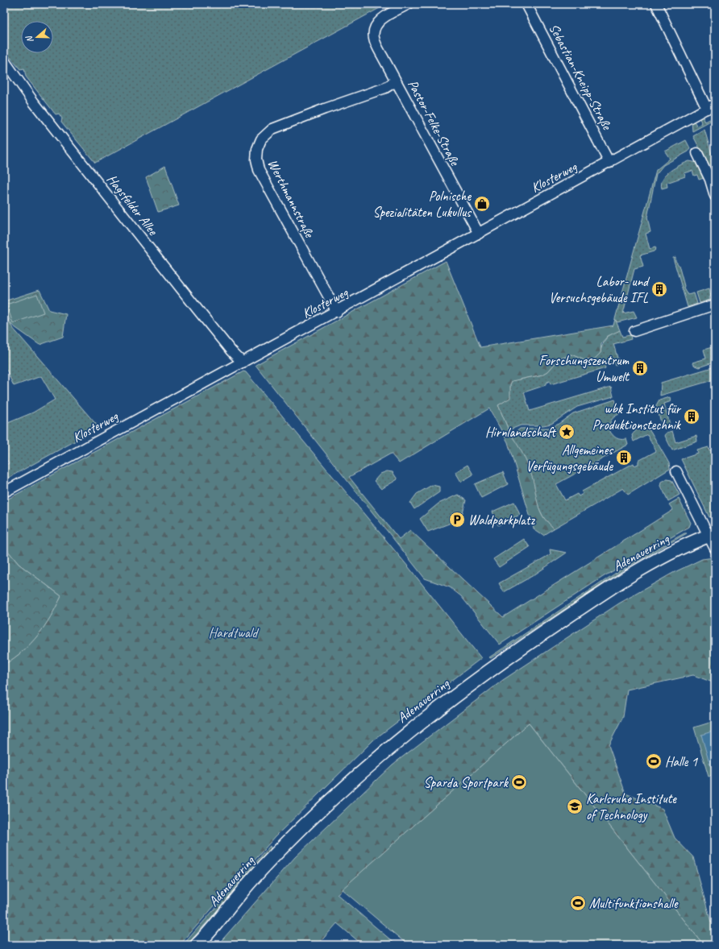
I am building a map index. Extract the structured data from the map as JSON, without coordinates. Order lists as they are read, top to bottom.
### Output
{
  "streets": {
    "main road": ["Adenauerring"],
    "street": [
      "Sebastian-Kneipp-Straße",
      "Pastor-Felke-Straße",
      "Klosterweg",
      "Werthmannstraße",
      "Hagsfelder Allee"
    ]
  },
  "crossings": [
    ["Sebastian-Kneipp-Straße", "Klosterweg"],
    ["Pastor-Felke-Straße", "Klosterweg"],
    ["Pastor-Felke-Straße", "Werthmannstraße"],
    ["Klosterweg", "Werthmannstraße"],
    ["Klosterweg", "Hagsfelder Allee"]
  ],
  "parks": ["Hardtwald"],
  "places": {
    "shop": ["Polnische Spezialitäten Lukullus"],
    "building": [
      "Labor- und Versuchsgebäude IFL",
      "Forschungszentrum Umwelt",
      "wbk Institut für Produktionstechnik",
      "Allgemeines Verfügungsgebäude"
    ],
    "place": ["Hirnlandschaft"],
    "parking": ["Waldparkplatz"],
    "sports": ["Halle 1", "Sparda Sportpark", "Multifunktionshalle"],
    "school or university": ["Karlsruhe Institute of Technology"]
  },
  "north": "left"
}
